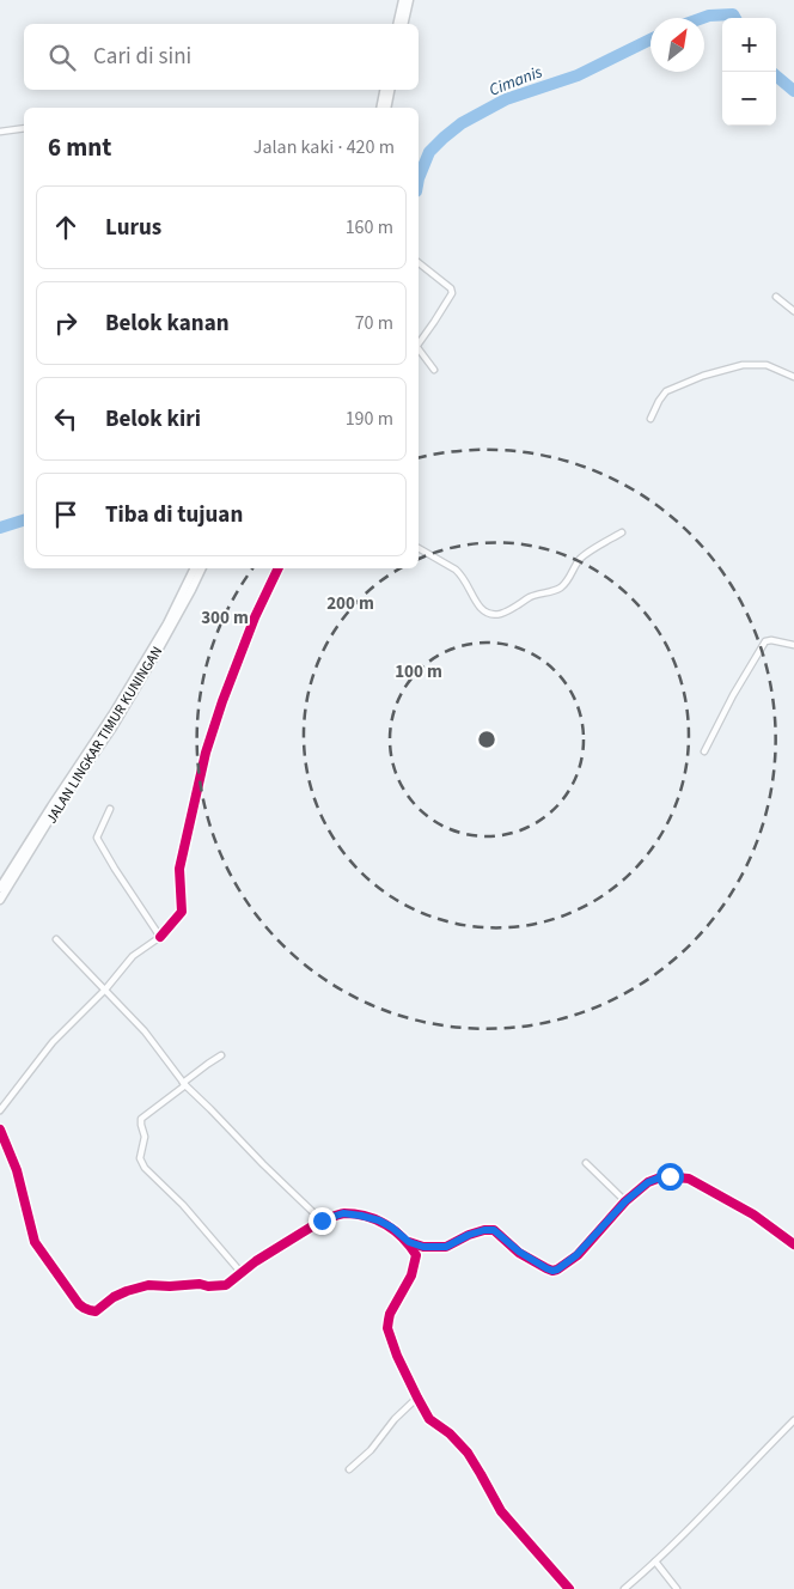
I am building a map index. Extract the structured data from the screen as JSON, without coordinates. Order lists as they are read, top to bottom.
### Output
{
  "streets": {
    "main road": ["JALAN LINGKAR TIMUR KUNINGAN"]
  },
  "water": ["Cimanis"],
  "north": "top right",
  "page": {
    "map_buttons": ["+", "−"],
    "search": "Cari di sini",
    "heading": ["6 mnt", "Jalan kaki · 420 m"],
    "list": [
      ["Lurus", "160 m"],
      ["Belok kanan", "70 m"],
      ["Belok kiri", "190 m"],
      "Tiba di tujuan"
    ]
  },
  "rings": ["200 m", "300 m", "100 m"]
}
